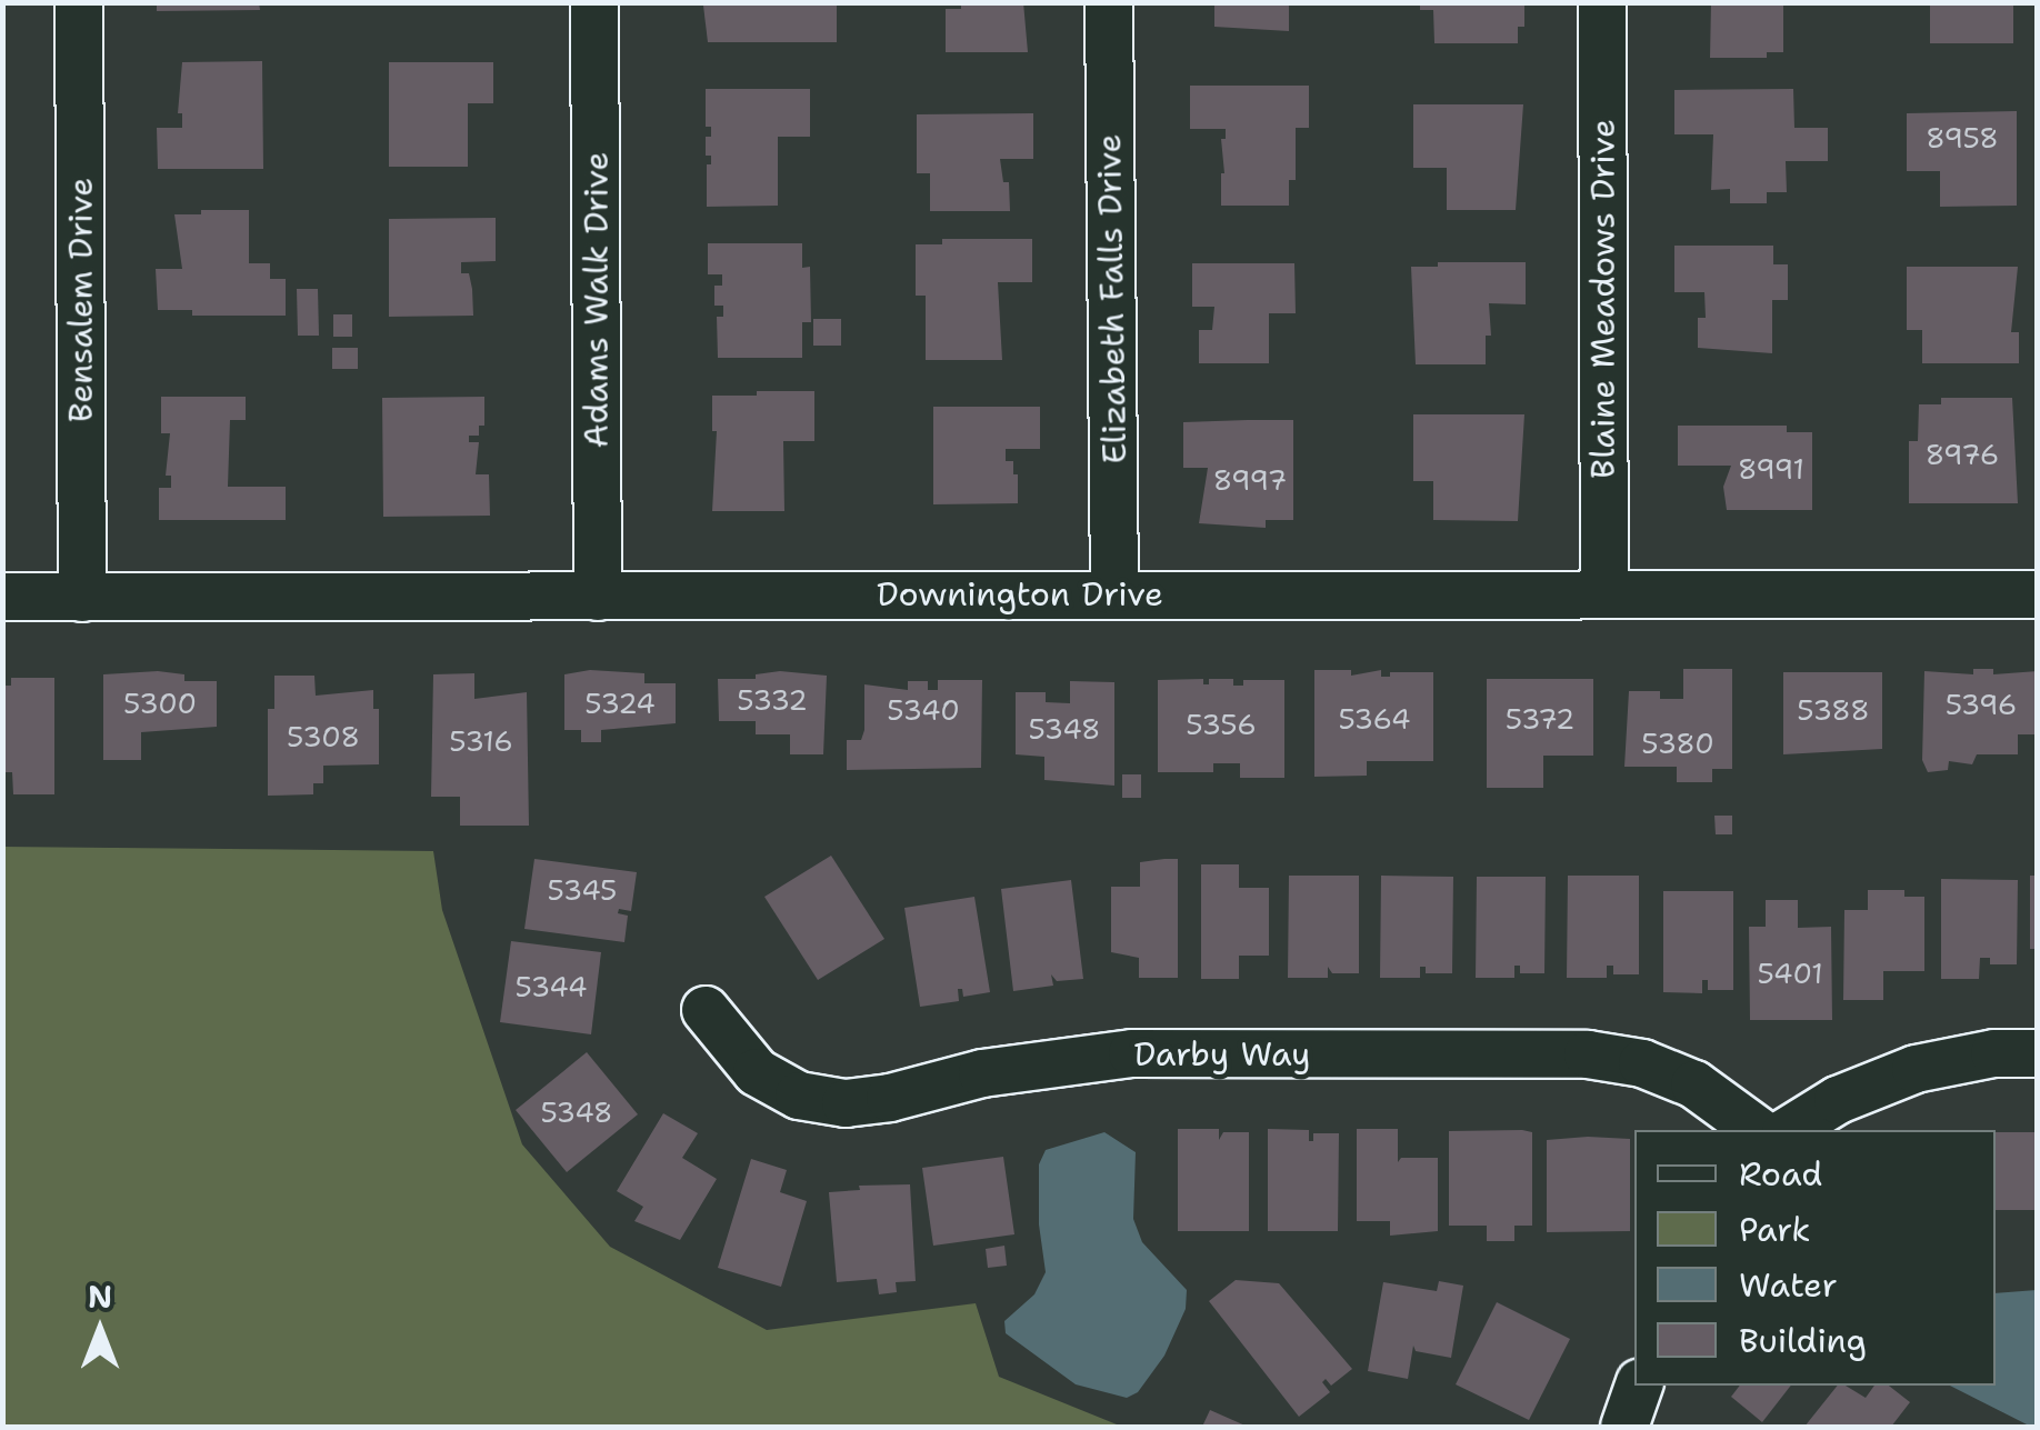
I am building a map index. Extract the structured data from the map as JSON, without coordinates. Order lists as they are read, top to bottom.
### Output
{
  "streets": {
    "street": [
      "Elizabeth Falls Drive",
      "Blaine Meadows Drive",
      "Bensalem Drive",
      "Adams Walk Drive",
      "Downington Drive",
      "Darby Way"
    ]
  },
  "crossings": [
    ["Elizabeth Falls Drive", "Downington Drive"],
    ["Blaine Meadows Drive", "Downington Drive"],
    ["Bensalem Drive", "Downington Drive"],
    ["Adams Walk Drive", "Downington Drive"]
  ],
  "house_numbers": [
    "8958",
    "8976",
    "8991",
    "8997",
    "5332",
    "5300",
    "5324",
    "5396",
    "5340",
    "5388",
    "5364",
    "5372",
    "5356",
    "5348",
    "5308",
    "5316",
    "5380",
    "5345",
    "5401",
    "5344",
    "5348"
  ],
  "legend": [
    "Road",
    "Park",
    "Water",
    "Building"
  ],
  "north": "top"
}
